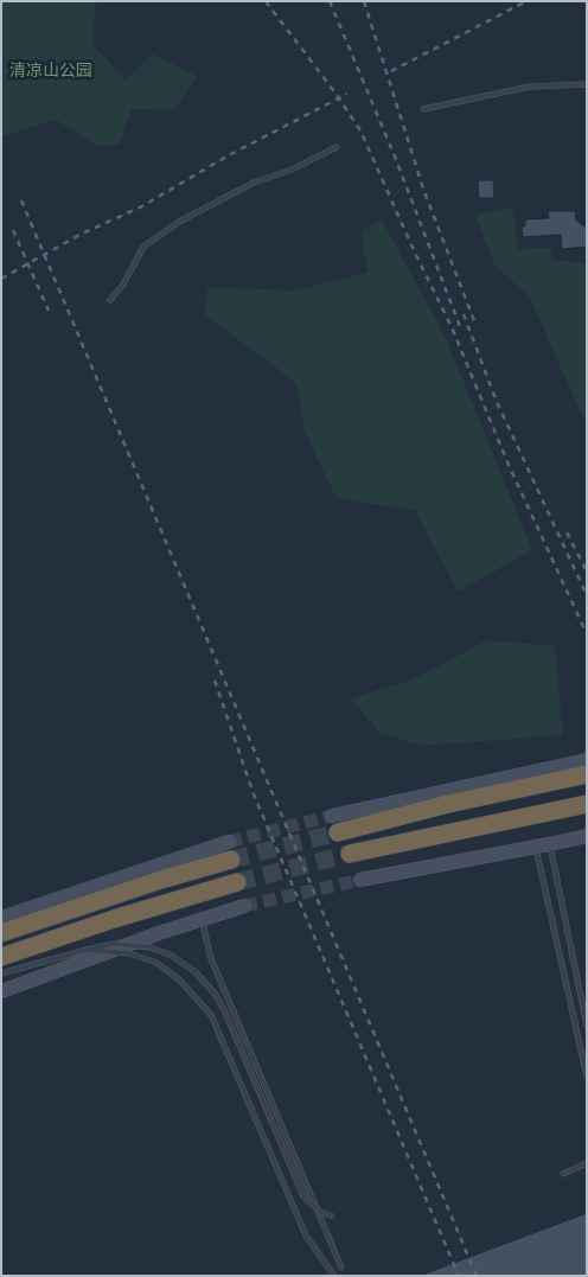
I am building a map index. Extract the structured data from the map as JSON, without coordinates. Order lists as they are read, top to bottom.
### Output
{
  "parks": ["清凉山公园"]
}
